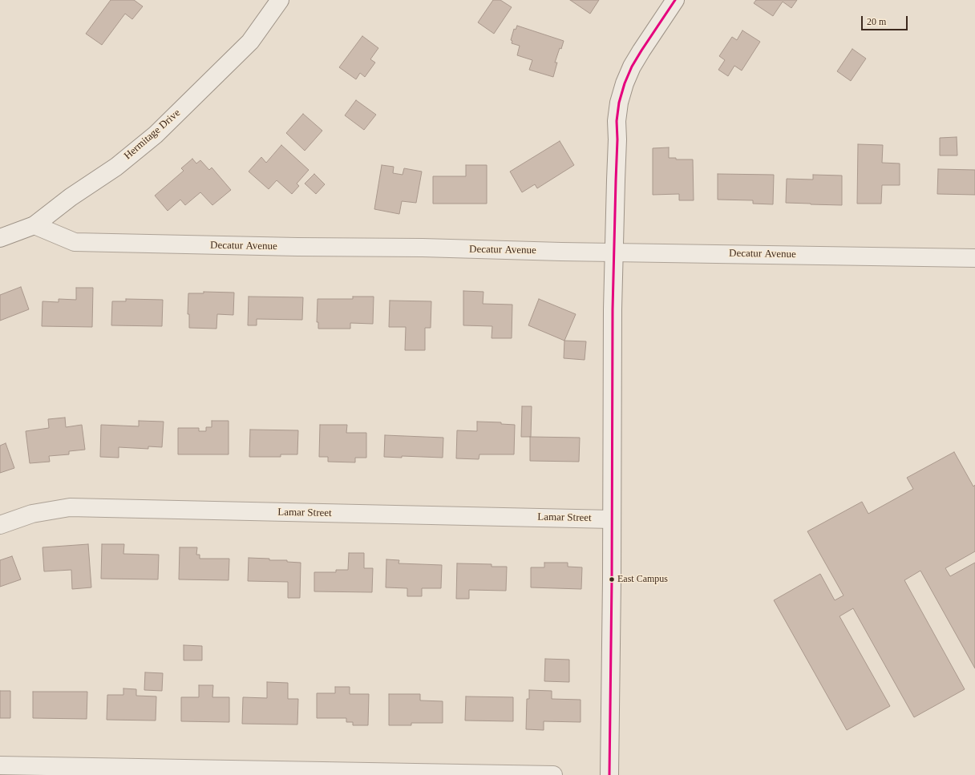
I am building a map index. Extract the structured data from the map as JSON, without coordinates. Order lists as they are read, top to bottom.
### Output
{
  "streets": {
    "street": ["Hermitage Drive", "Decatur Avenue", "Lamar Street"]
  },
  "crossings": [
    ["Hermitage Drive", "Decatur Avenue"]
  ],
  "places": ["East Campus"],
  "scale_bar": "20 m"
}
